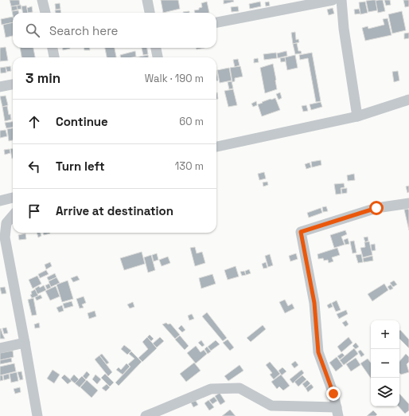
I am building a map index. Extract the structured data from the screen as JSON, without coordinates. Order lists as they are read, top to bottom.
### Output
{
  "page": {
    "search": "Search here",
    "heading": ["3 min", "Walk · 190 m"],
    "list": [
      ["Continue", "60 m"],
      ["Turn left", "130 m"],
      "Arrive at destination"
    ],
    "map_buttons": ["+", "−"]
  }
}
